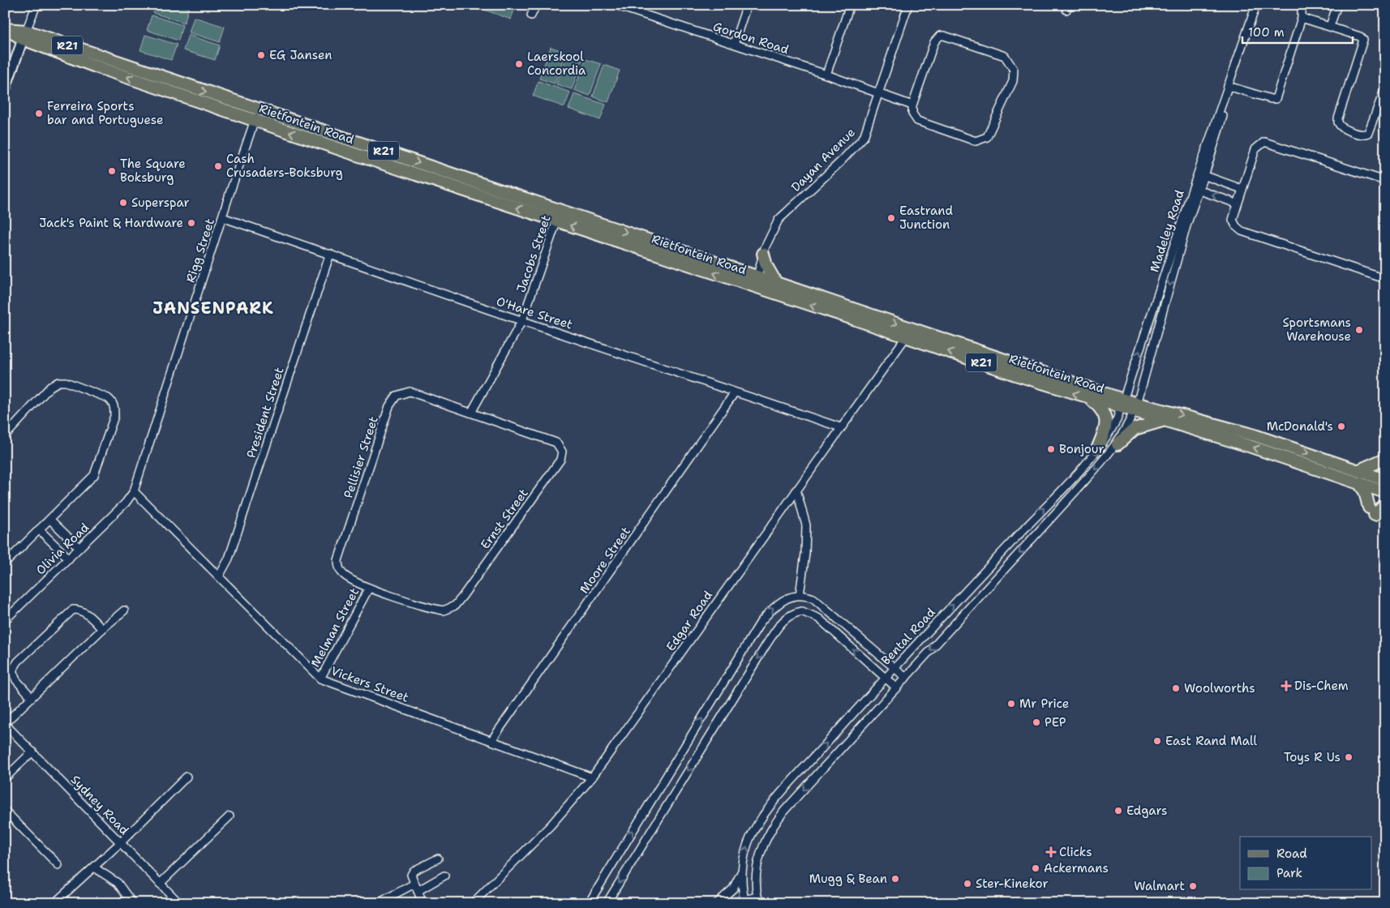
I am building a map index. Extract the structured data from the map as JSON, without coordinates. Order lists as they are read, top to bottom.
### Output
{
  "streets": {
    "main road": ["R21", "Rietfontein Road"],
    "street": [
      "Gordon Road",
      "Dayan Avenue",
      "Madeley Road",
      "Rigg Street",
      "Jacobs Street",
      "O'Hare Street",
      "President Street",
      "Pellisier Street",
      "Ernst Street",
      "Olivia Road",
      "Moore Street",
      "Edgar Road",
      "Melman Street",
      "Bental Road",
      "Vickers Street",
      "Sydney Road"
    ]
  },
  "crossings": [
    ["Gordon Road", "Dayan Avenue"],
    ["Rietfontein Road", "Dayan Avenue"],
    ["Rietfontein Road", "Madeley Road"],
    ["Rietfontein Road", "Rigg Street"],
    ["Rietfontein Road", "Jacobs Street"],
    ["Rietfontein Road", "Edgar Road"],
    ["Rietfontein Road", "Bental Road"],
    ["Madeley Road", "Bental Road"],
    ["Rigg Street", "O'Hare Street"],
    ["Rigg Street", "Olivia Road"],
    ["Rigg Street", "Vickers Street"],
    ["Jacobs Street", "O'Hare Street"],
    ["Jacobs Street", "Pellisier Street"],
    ["Jacobs Street", "Ernst Street"],
    ["O'Hare Street", "President Street"],
    ["O'Hare Street", "Moore Street"],
    ["O'Hare Street", "Edgar Road"],
    ["President Street", "Vickers Street"],
    ["Pellisier Street", "Ernst Street"],
    ["Pellisier Street", "Melman Street"],
    ["Ernst Street", "Melman Street"],
    ["Olivia Road", "Vickers Street"],
    ["Moore Street", "Vickers Street"],
    ["Edgar Road", "Vickers Street"],
    ["Melman Street", "Vickers Street"]
  ],
  "districts": ["JANSENPARK"],
  "places": {
    "other": [
      "EG Jansen",
      "Laerskool Concordia",
      "Ferreira Sports bar and Portuguese",
      "Cash Crusaders-Boksburg",
      "The Square Boksburg",
      "Superspar",
      "Eastrand Junction",
      "Jack's Paint & Hardware",
      "Sportsmans Warehouse",
      "McDonald's",
      "Bonjour",
      "Woolworths",
      "Mr Price",
      "PEP",
      "East Rand Mall",
      "Toys R Us",
      "Edgars",
      "Ackermans",
      "Mugg & Bean",
      "Ster-Kinekor",
      "Walmart"
    ],
    "health": ["Dis-Chem", "Clicks"]
  },
  "legend": ["Road", "Park"],
  "scale_bar": "100 m"
}
